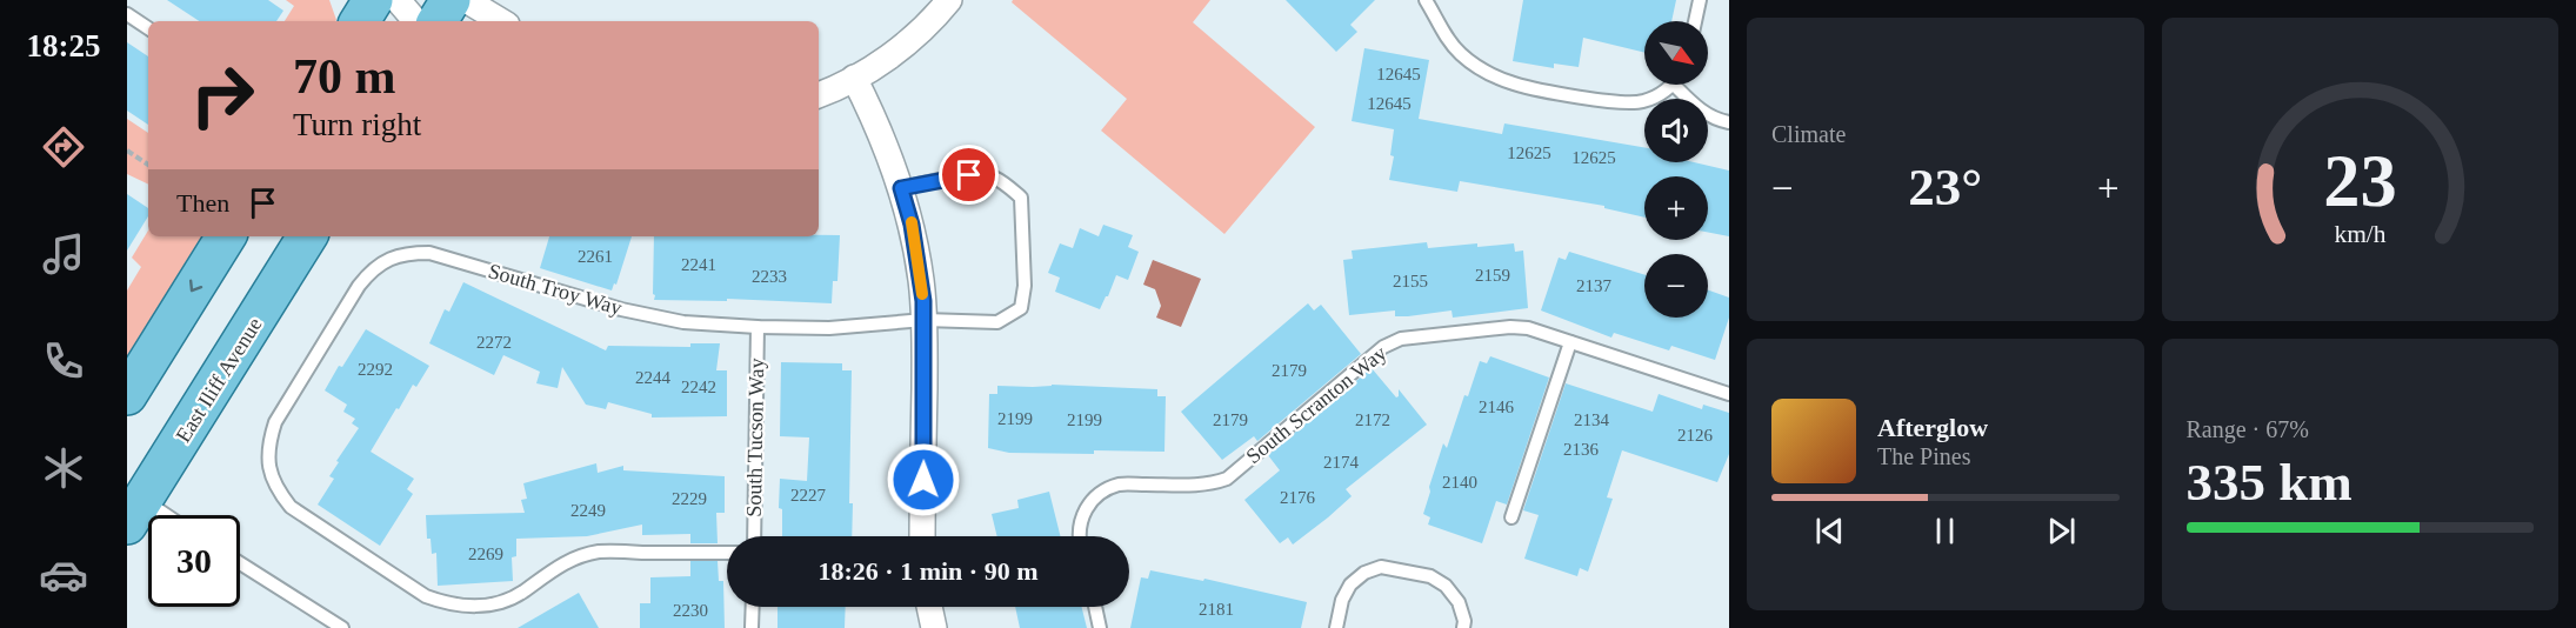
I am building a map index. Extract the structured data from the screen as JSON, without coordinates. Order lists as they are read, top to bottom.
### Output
{
  "streets": {
    "main road": ["East Iliff Avenue"],
    "lane": ["South Troy Way", "South Scranton Way", "South Tucson Way"]
  },
  "crossings": [
    ["South Troy Way", "South Tucson Way"]
  ],
  "house_numbers": [
    "12645",
    "12645",
    "12625",
    "12625",
    "2261",
    "2241",
    "2159",
    "2233",
    "2155",
    "2137",
    "2272",
    "2292",
    "2179",
    "2244",
    "2242",
    "2146",
    "2199",
    "2199",
    "2179",
    "2172",
    "2134",
    "2126",
    "2136",
    "2174",
    "2140",
    "2227",
    "2176",
    "2229",
    "2249",
    "2269",
    "2181",
    "2230"
  ],
  "north": "bottom right",
  "page": {
    "tabs": "18:25",
    "tile": [
      "Climate",
      ["Range · 67%", "335 km"]
    ],
    "map_buttons": ["+", "−"],
    "turn": ["70 m", "Turn right"],
    "heat": ["−", "23°", "+"],
    "then": "Then",
    "song": ["Afterglow", "The Pines"],
    "limit": "30",
    "trip": "18:26 · 1 min · 90 m",
    "gauge": ["23", "km/h"]
  }
}
